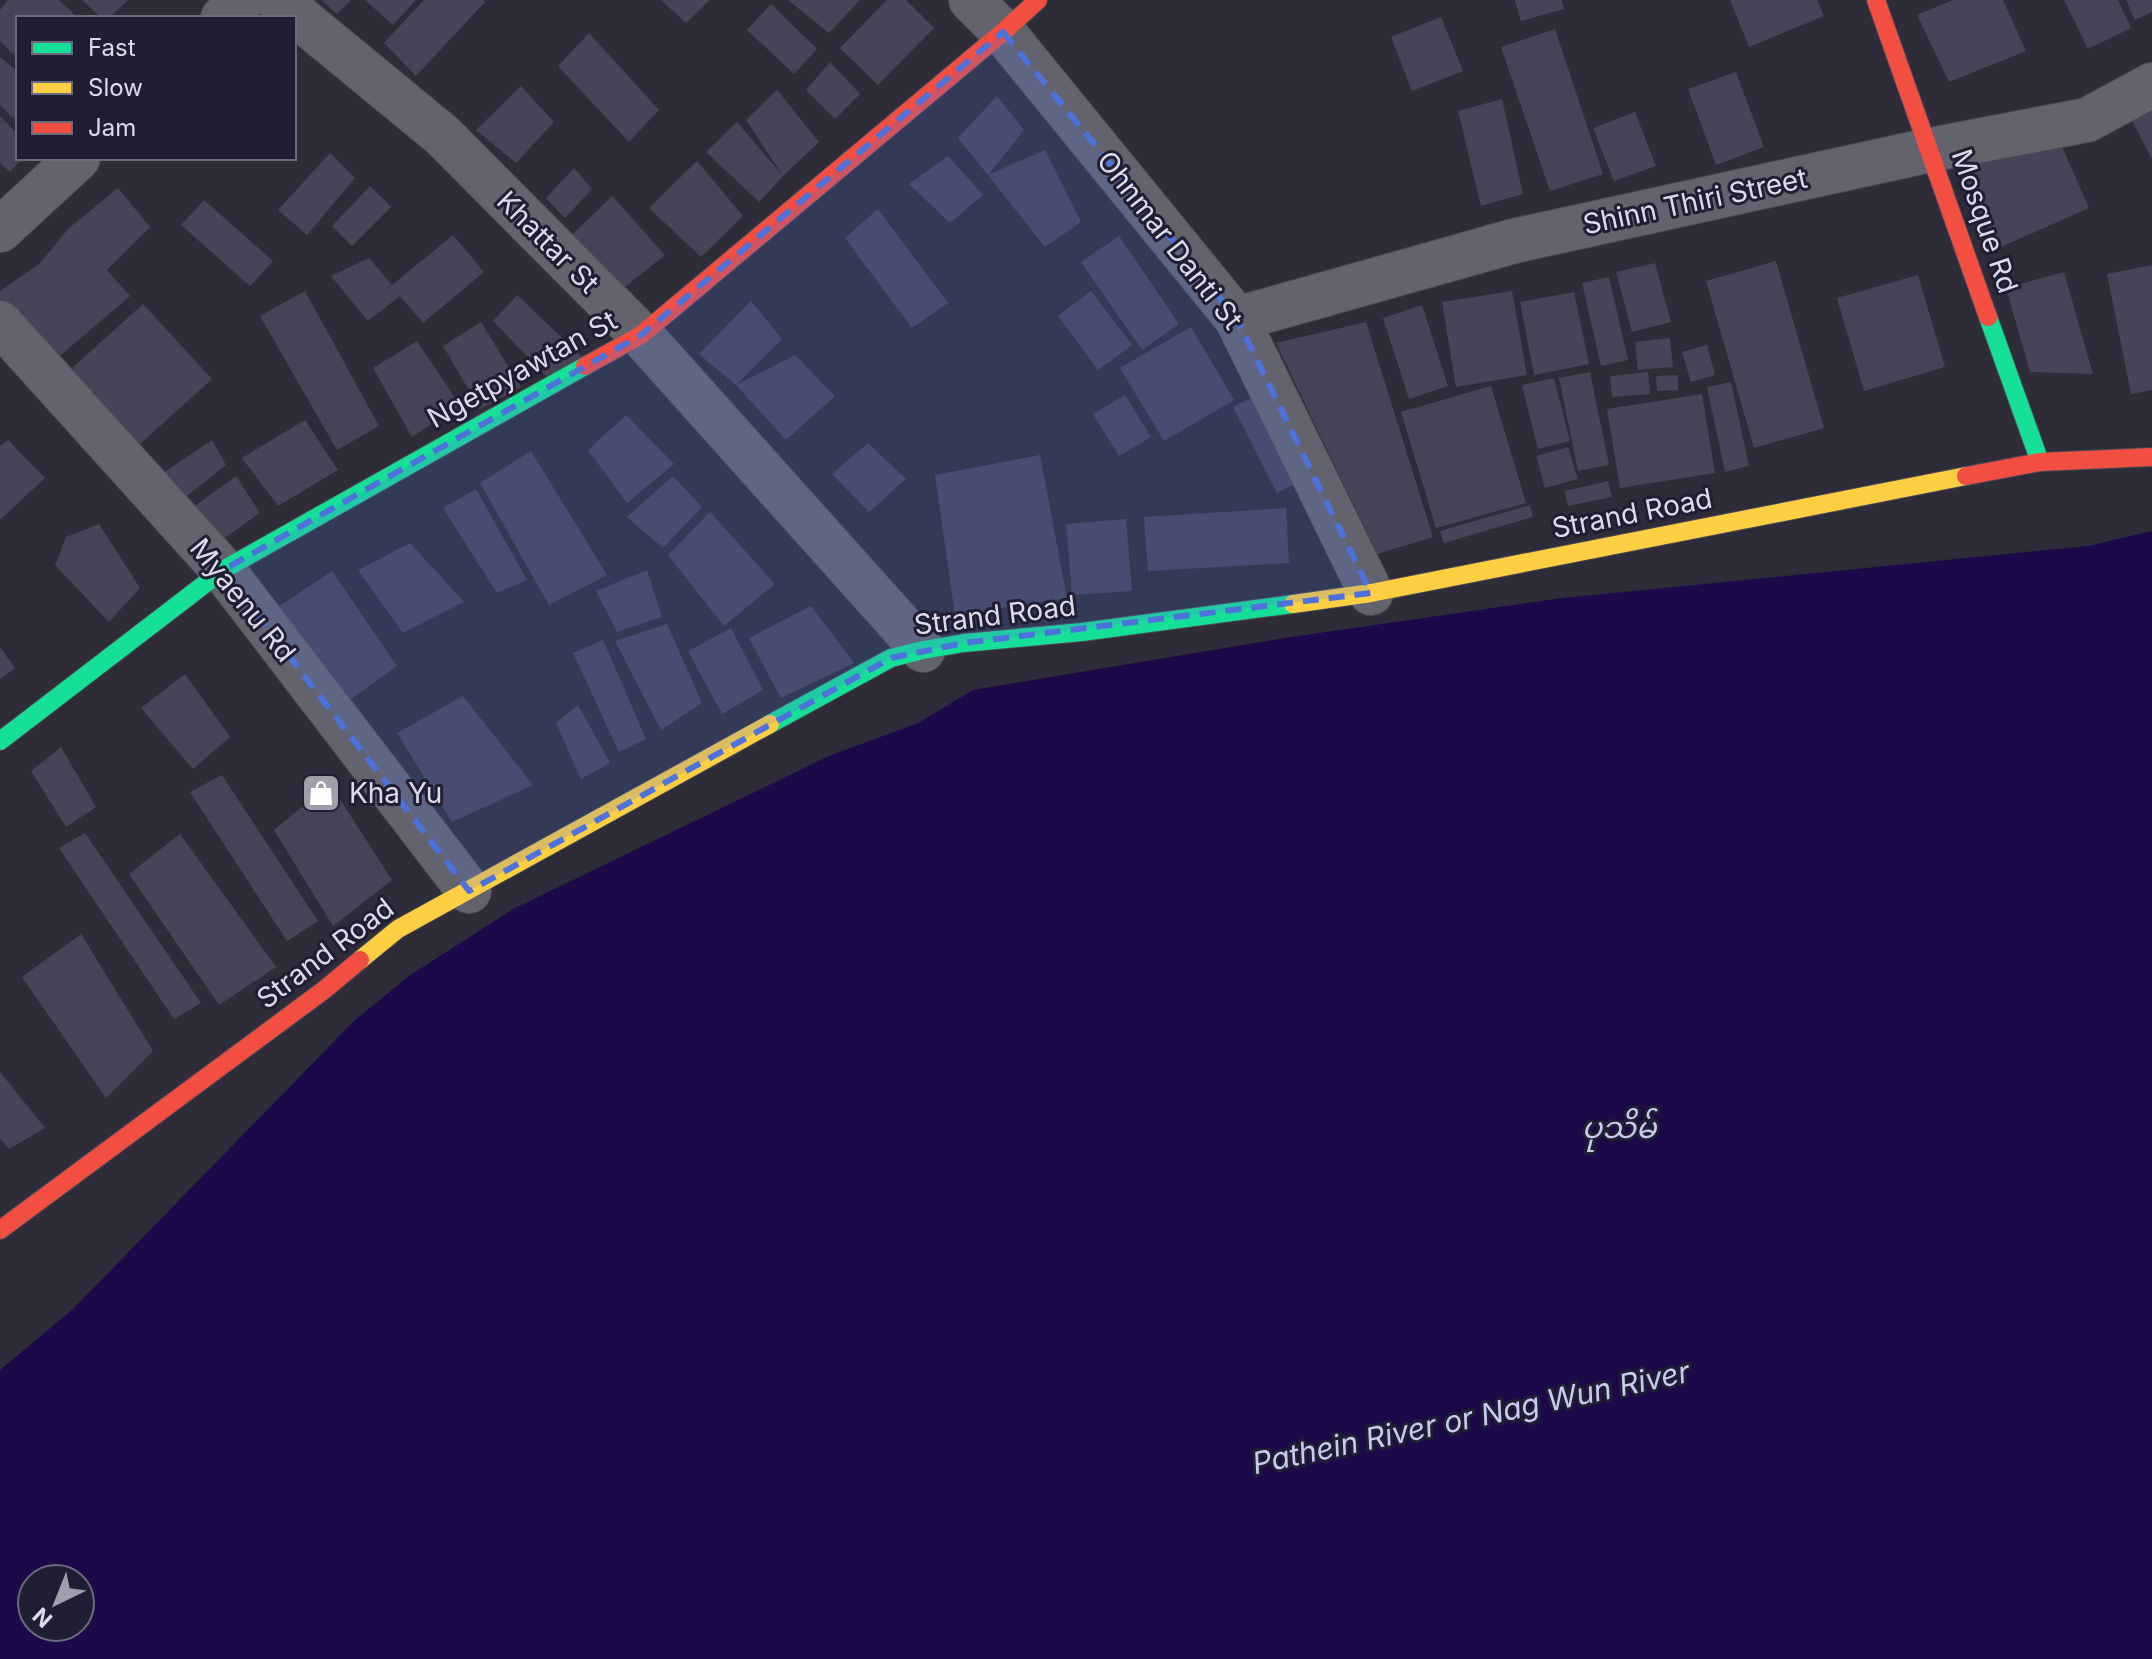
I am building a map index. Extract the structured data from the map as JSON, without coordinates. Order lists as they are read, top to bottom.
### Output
{
  "streets": {
    "street": [
      "Shinn Thiri Street",
      "Mosque Rd",
      "Ohnmar Danti St",
      "Khattar St",
      "Ngetpyawtan St",
      "Strand Road",
      "Myaenu Rd"
    ]
  },
  "crossings": [
    ["Shinn Thiri Street", "Mosque Rd"],
    ["Shinn Thiri Street", "Ohnmar Danti St"],
    ["Mosque Rd", "Strand Road"],
    ["Ohnmar Danti St", "Ngetpyawtan St"],
    ["Ohnmar Danti St", "Strand Road"],
    ["Khattar St", "Ngetpyawtan St"],
    ["Khattar St", "Strand Road"],
    ["Ngetpyawtan St", "Myaenu Rd"],
    ["Strand Road", "Myaenu Rd"]
  ],
  "water": ["ပုသိမ်", "Pathein River or Nag Wun River"],
  "places": {
    "shop": ["Kha Yu"]
  },
  "legend": ["Fast", "Slow", "Jam"],
  "north": "bottom left"
}
